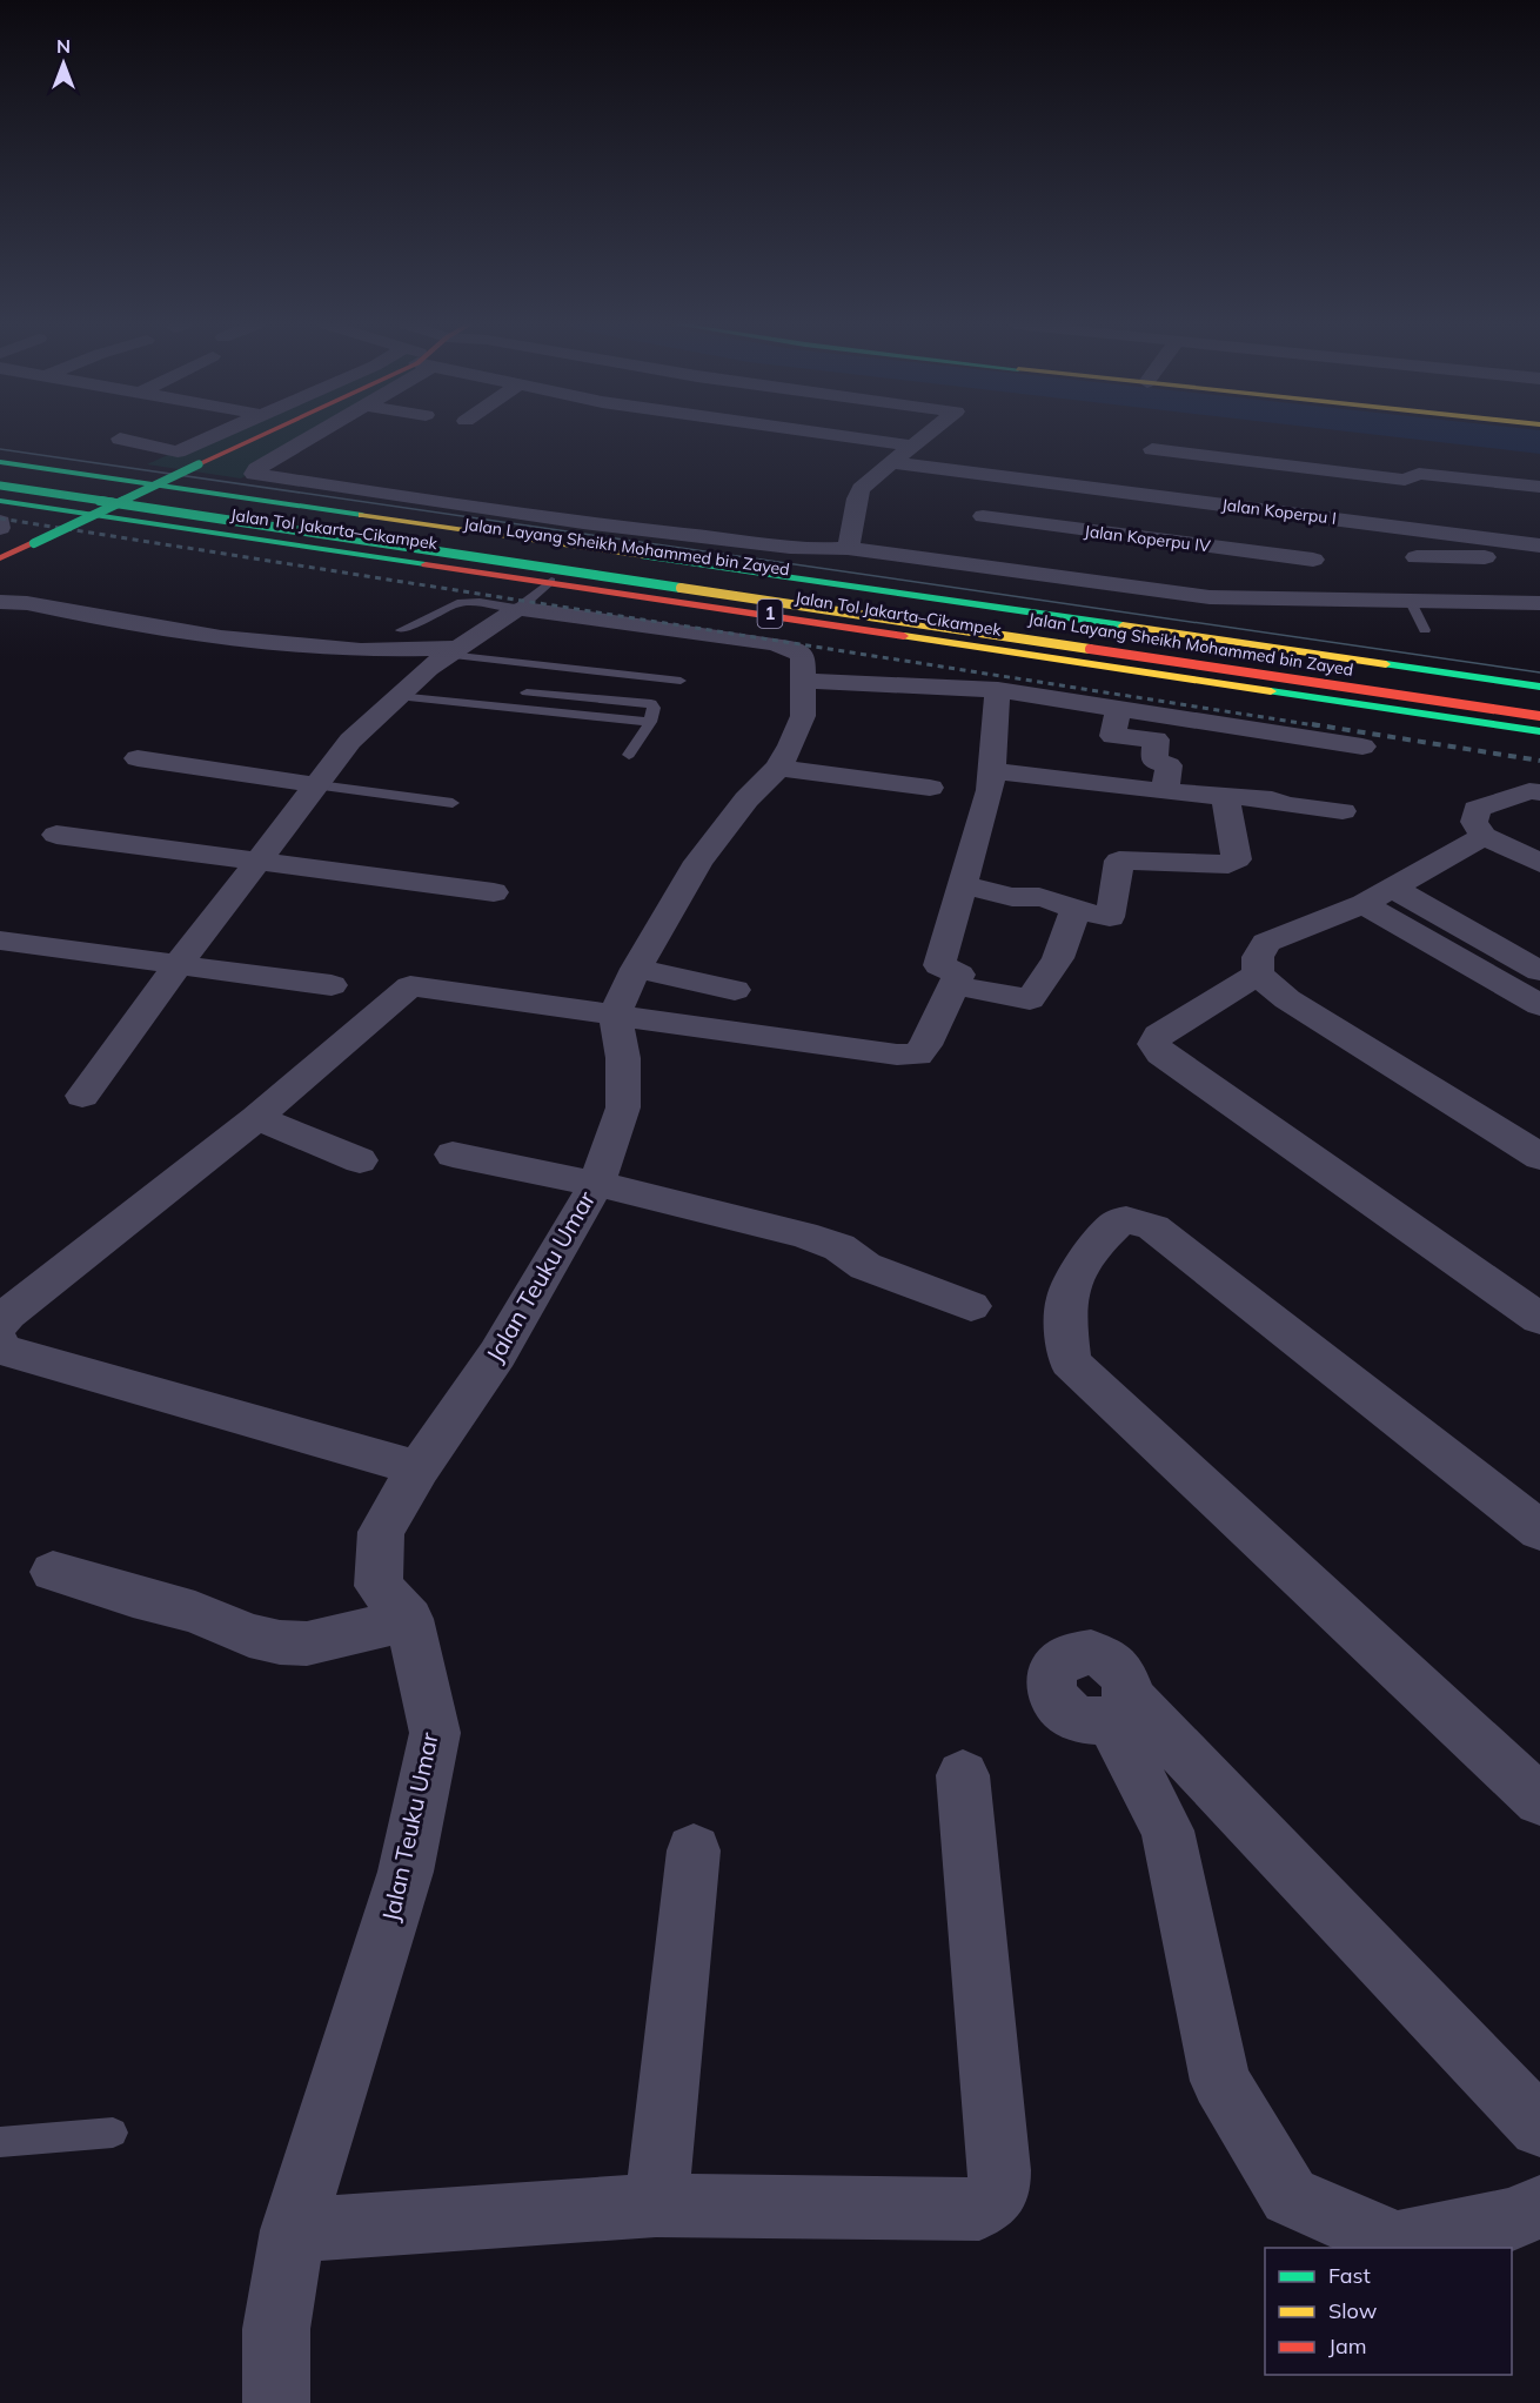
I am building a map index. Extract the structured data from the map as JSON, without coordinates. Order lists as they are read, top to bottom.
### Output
{
  "streets": {
    "main road": ["Jalan Tol Jakarta–Cikampek", "Jalan Layang Sheikh Mohammed bin Zayed", "1"],
    "street": ["Jalan Koperpu I", "Jalan Koperpu IV", "Jalan Teuku Umar"]
  },
  "legend": ["Fast", "Slow", "Jam"],
  "north": "top"
}
